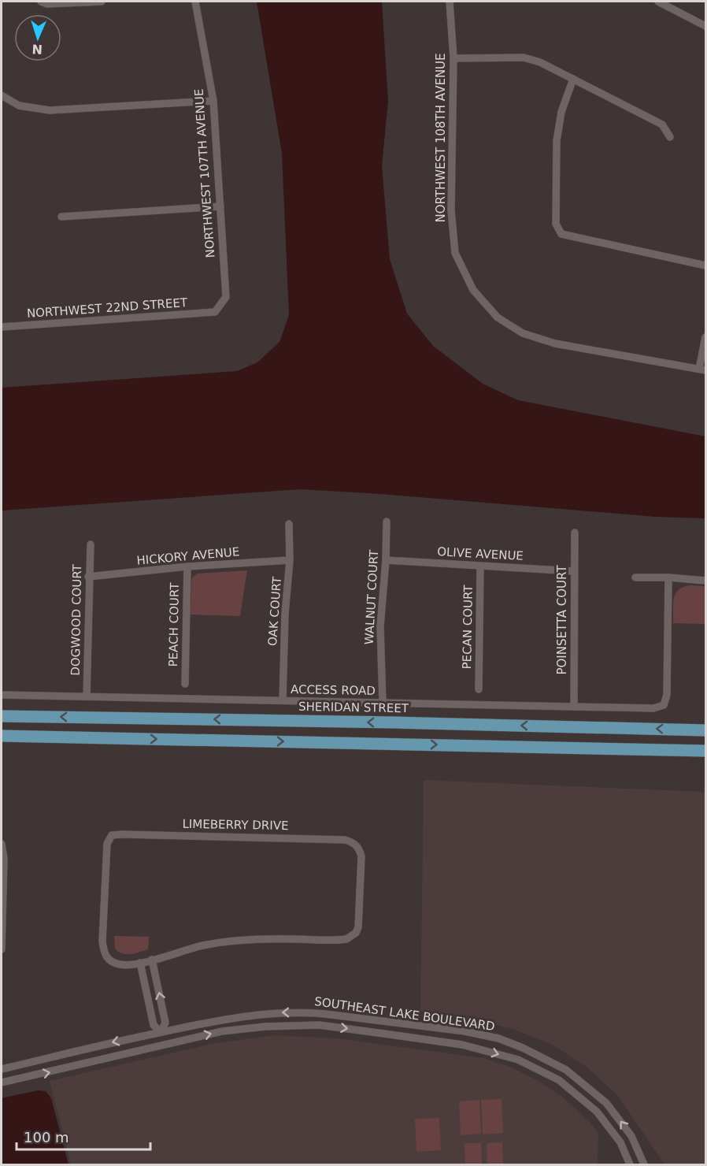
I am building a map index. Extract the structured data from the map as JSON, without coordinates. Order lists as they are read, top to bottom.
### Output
{
  "streets": {
    "main road": ["SHERIDAN STREET"],
    "street": [
      "NORTHWEST 108TH AVENUE",
      "NORTHWEST 107TH AVENUE",
      "NORTHWEST 22ND STREET",
      "OLIVE AVENUE",
      "HICKORY AVENUE",
      "WALNUT COURT",
      "OAK COURT",
      "DOGWOOD COURT",
      "POINSETTA COURT",
      "PEACH COURT",
      "PECAN COURT",
      "ACCESS ROAD",
      "LIMEBERRY DRIVE",
      "SOUTHEAST LAKE BOULEVARD"
    ]
  },
  "crossings": [
    ["NORTHWEST 107TH AVENUE", "NORTHWEST 22ND STREET"],
    ["OLIVE AVENUE", "WALNUT COURT"],
    ["OLIVE AVENUE", "POINSETTA COURT"],
    ["OLIVE AVENUE", "PECAN COURT"],
    ["HICKORY AVENUE", "OAK COURT"],
    ["HICKORY AVENUE", "DOGWOOD COURT"],
    ["HICKORY AVENUE", "PEACH COURT"],
    ["WALNUT COURT", "ACCESS ROAD"],
    ["OAK COURT", "ACCESS ROAD"],
    ["DOGWOOD COURT", "ACCESS ROAD"],
    ["POINSETTA COURT", "ACCESS ROAD"]
  ],
  "scale_bar": "100 m",
  "north": "bottom"
}
